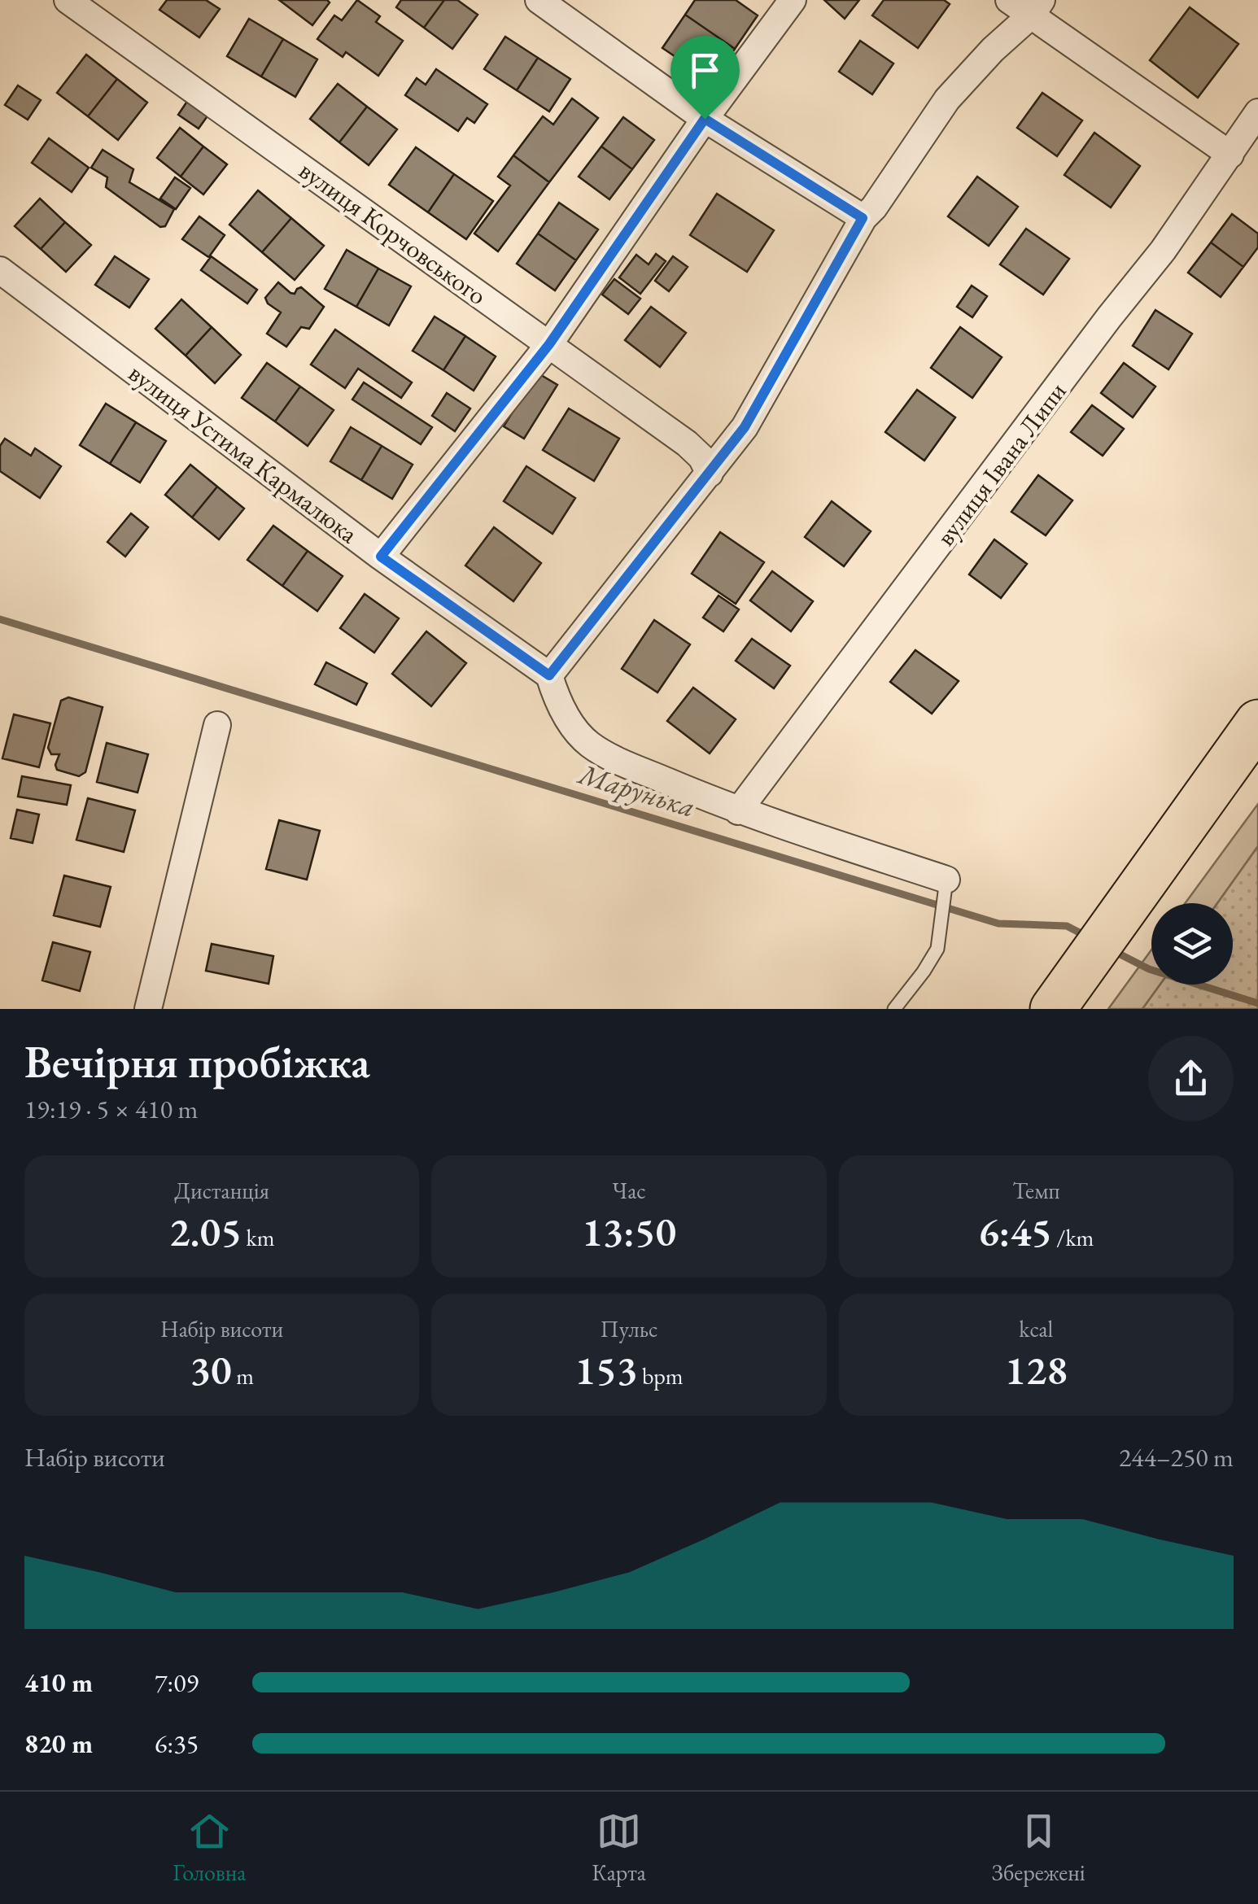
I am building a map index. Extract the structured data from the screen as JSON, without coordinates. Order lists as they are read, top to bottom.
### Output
{
  "streets": {
    "street": ["вулиця Корчовського", "вулиця Устима Кармалюка", "вулиця Івана Липи"]
  },
  "water": ["Марунька"],
  "page": {
    "heading": ["Вечірня пробіжка", "19:19 · 5 × 410 m"],
    "stats": [
      ["Дистанція", "2.05 km"],
      ["Час", "13:50"],
      ["Темп", "6:45 /km"],
      ["Набір висоти", "30 m"],
      ["Пульс", "153 bpm"],
      ["kcal", "128"]
    ],
    "chart": ["Набір висоти", "244–250 m"],
    "list": [
      {
        "name": "410 m",
        "note": "7:09"
      },
      {
        "name": "820 m",
        "note": "6:35"
      }
    ],
    "tabs": ["Головна", "Карта", "Збережені"]
  }
}
